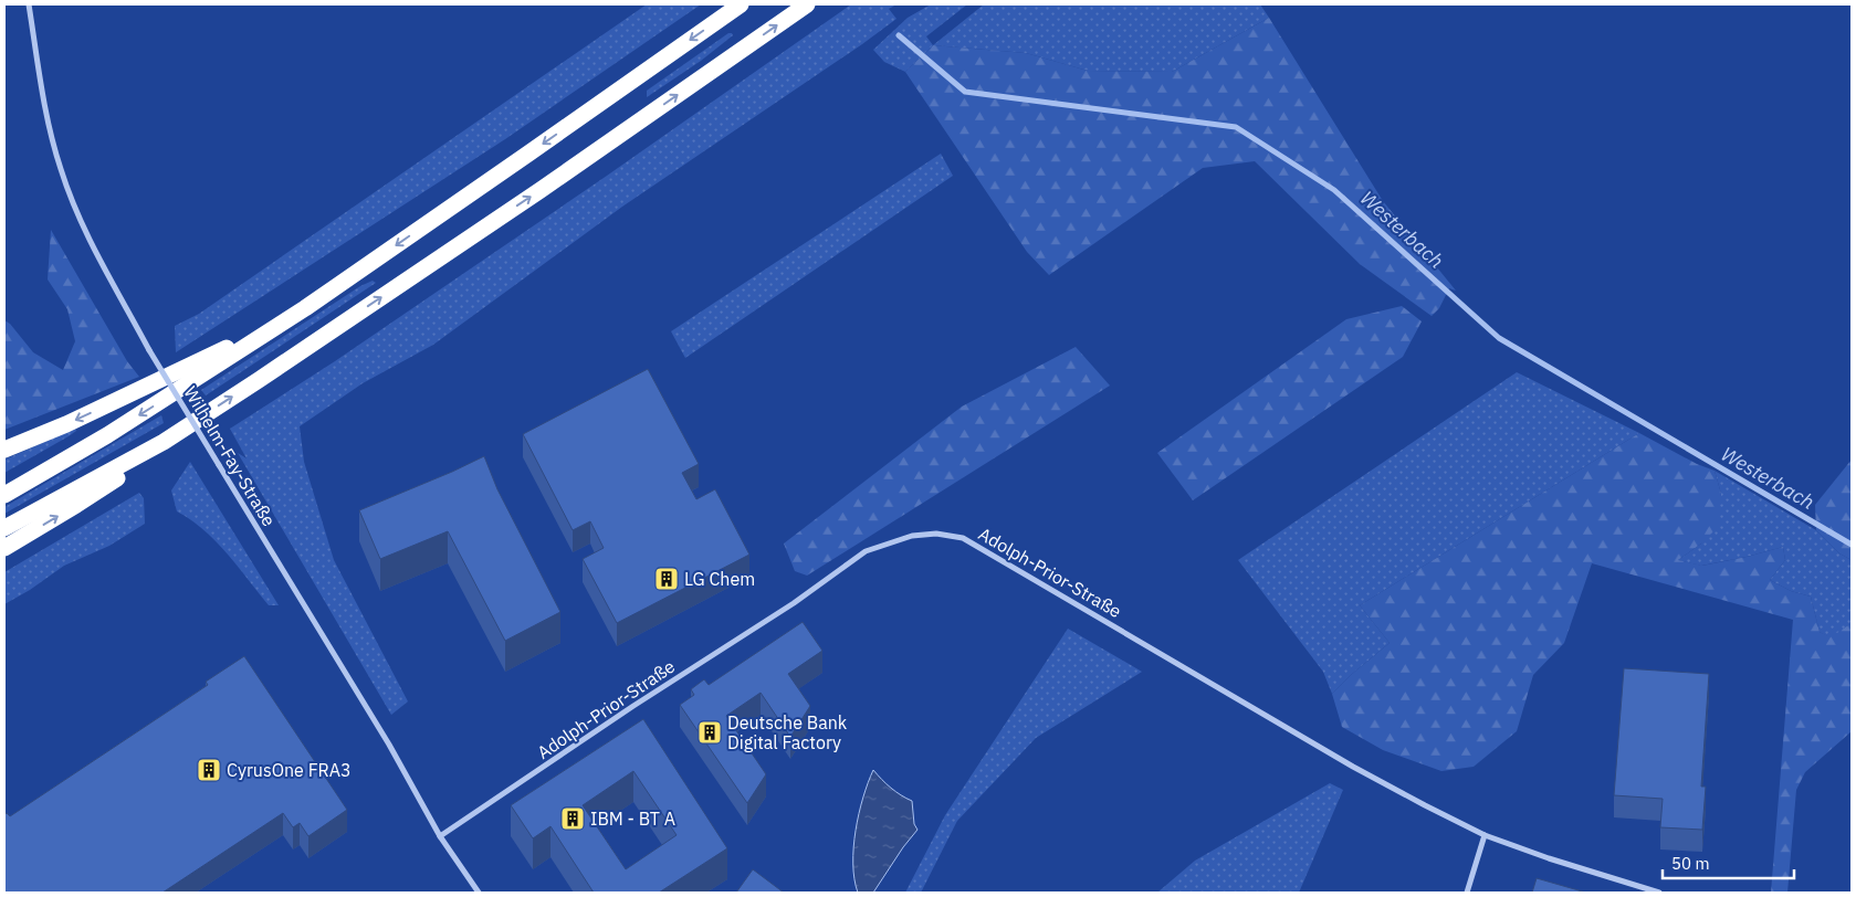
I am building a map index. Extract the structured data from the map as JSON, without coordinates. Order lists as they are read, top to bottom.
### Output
{
  "streets": {
    "street": ["Wilhelm-Fay-Straße", "Adolph-Prior-Straße"]
  },
  "crossings": [
    ["Wilhelm-Fay-Straße", "Adolph-Prior-Straße"]
  ],
  "water": ["Westerbach"],
  "places": {
    "building": [
      "LG Chem",
      "Deutsche Bank Digital Factory",
      "CyrusOne FRA3",
      "IBM - BT A"
    ]
  },
  "scale_bar": "50 m"
}
